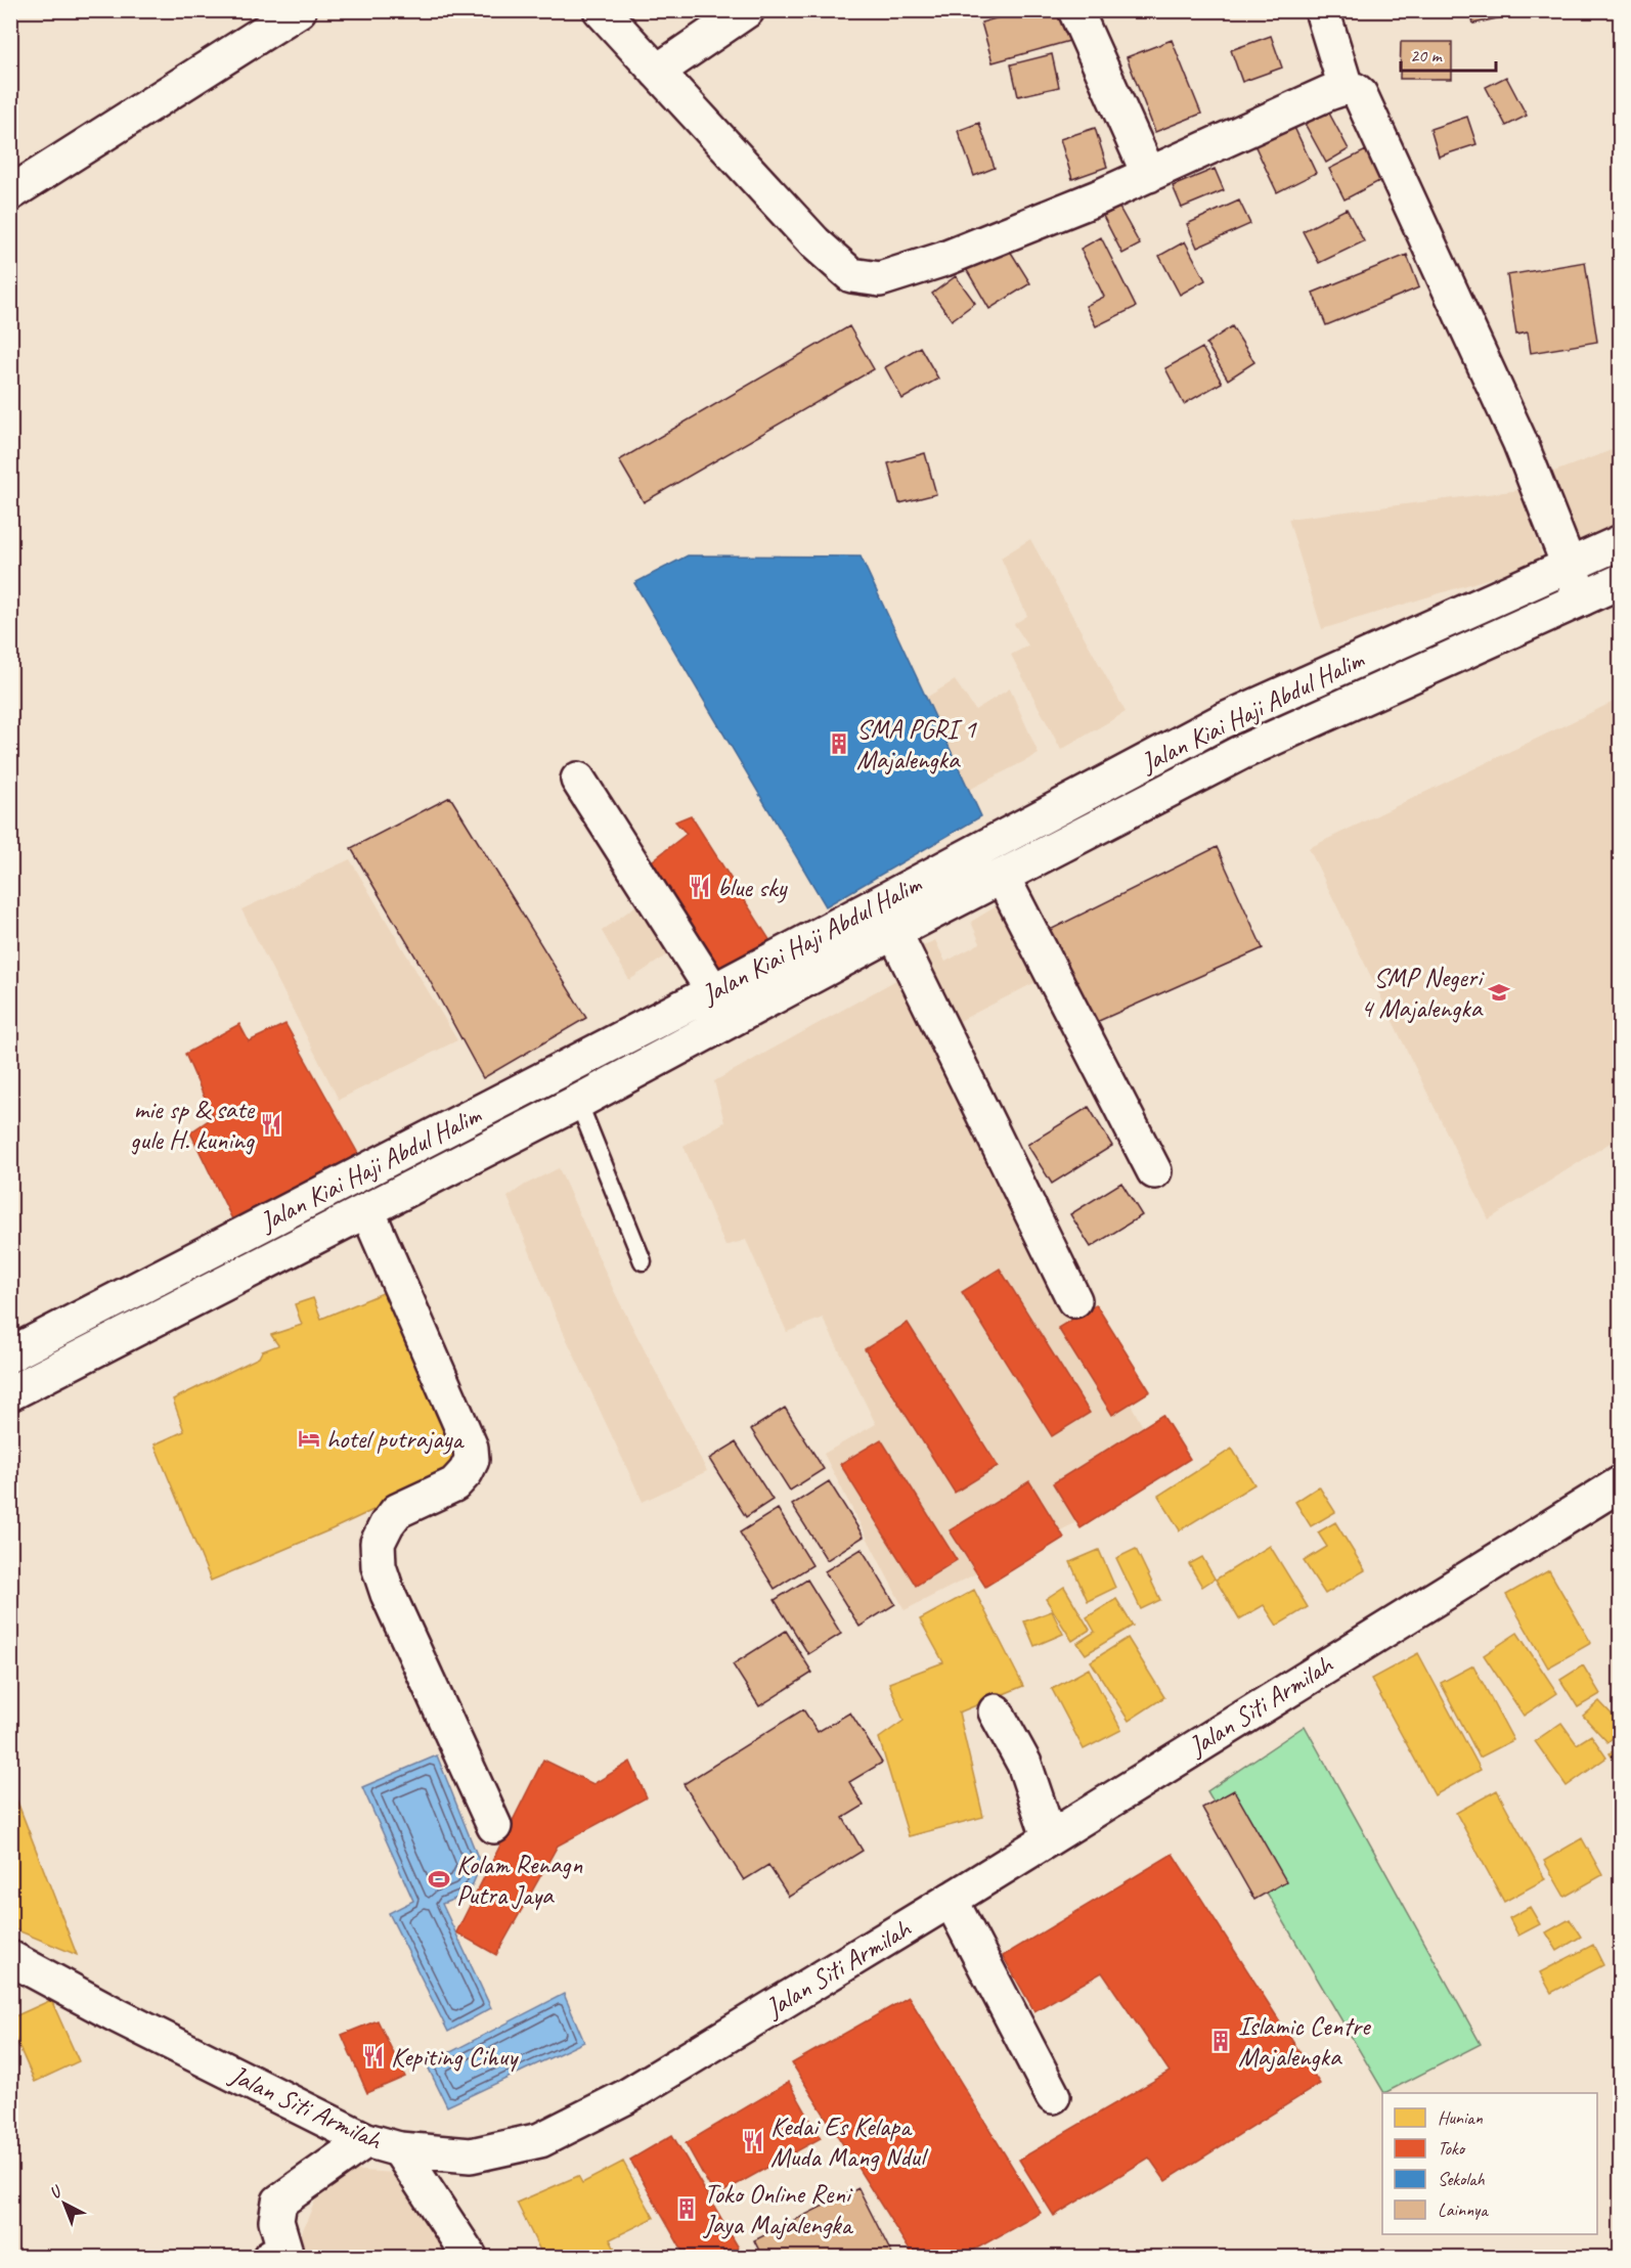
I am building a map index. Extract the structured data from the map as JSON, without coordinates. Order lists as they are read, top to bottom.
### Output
{
  "streets": {
    "main road": ["Jalan Kiai Haji Abdul Halim", "Jalan Siti Armilah"]
  },
  "places": {
    "building": ["SMA PGRI 1 Majalengka", "Islamic Centre Majalengka", "Toko Online Reni Jaya Majalengka"],
    "restaurant": [
      "blue sky",
      "mie sp & sate gule H. kuning",
      "Kepiting Cihuy",
      "Kedai Es Kelapa Muda Mang Ndul"
    ],
    "school or university": ["SMP Negeri 4 Majalengka"],
    "hotel": ["hotel putrajaya"],
    "sports": ["Kolam Renagn Putra Jaya"]
  },
  "legend": [
    "Hunian",
    "Toko",
    "Sekolah",
    "Lainnya"
  ],
  "scale_bar": "20 m",
  "north": "top left"
}
